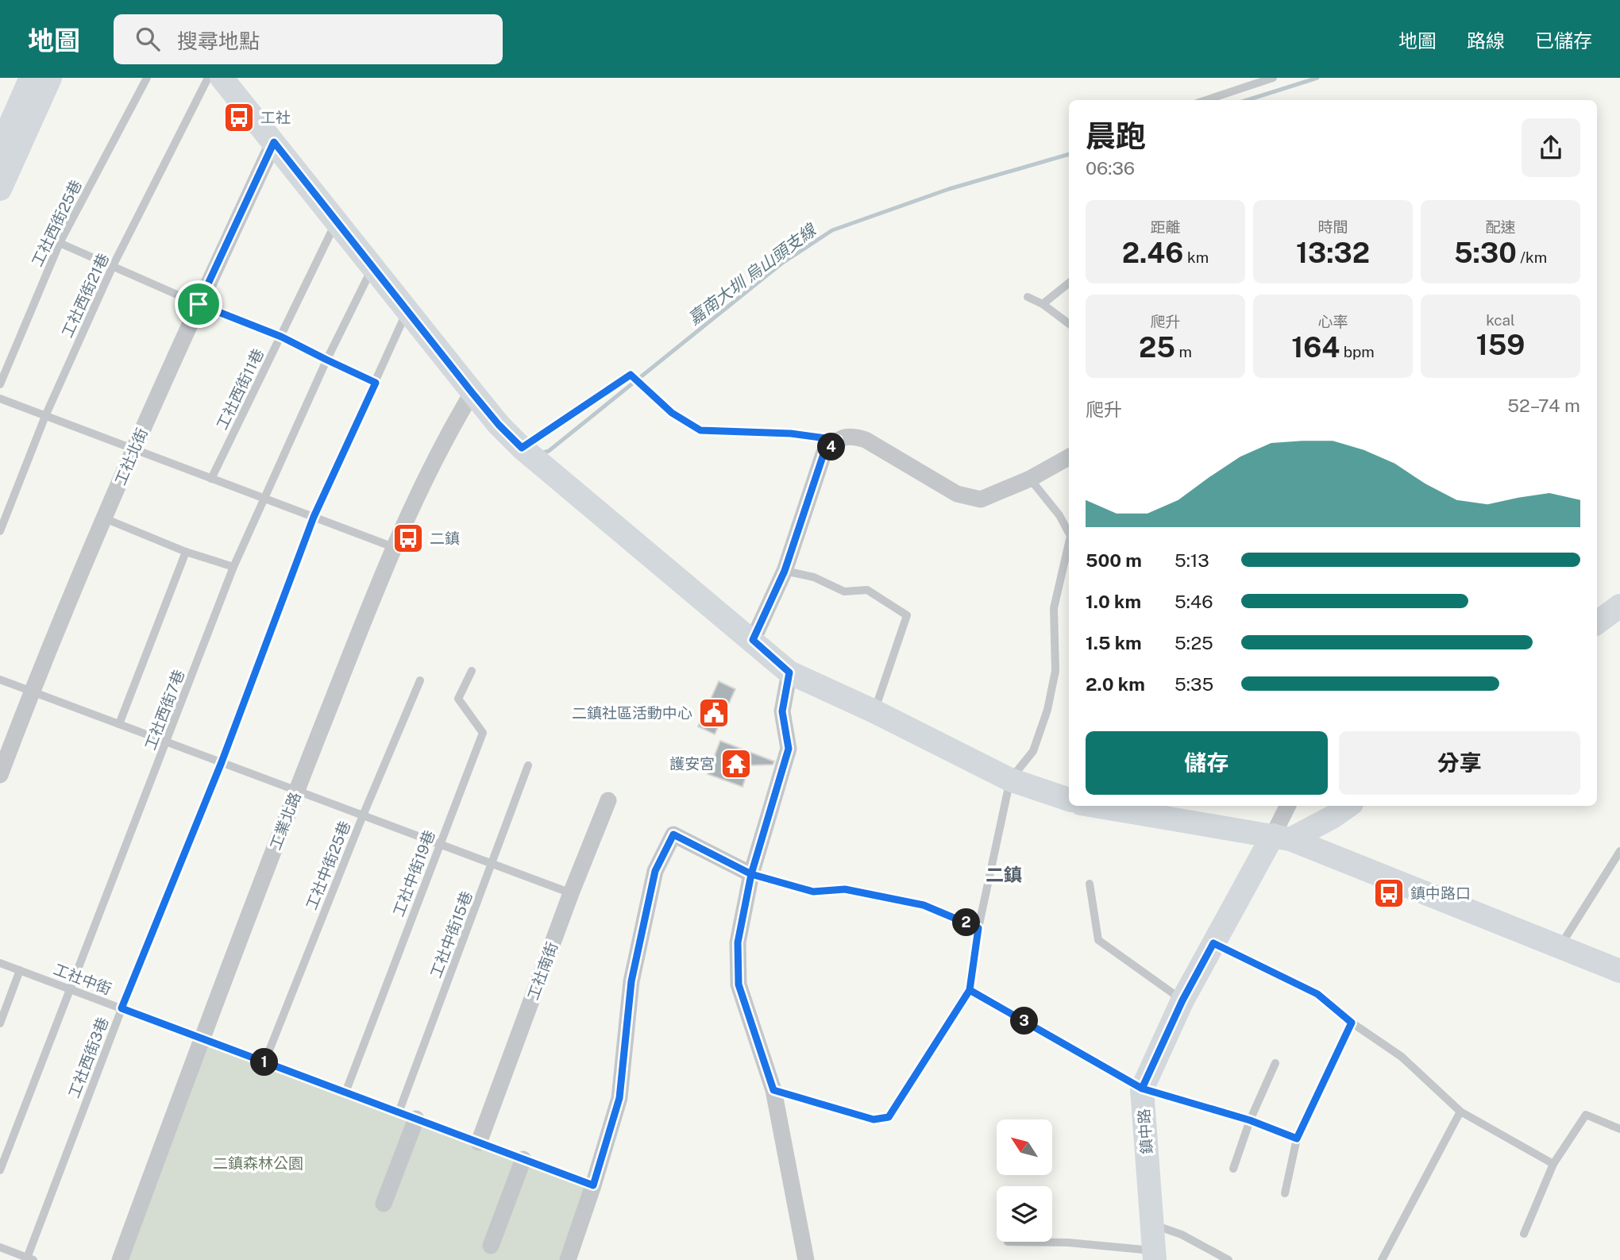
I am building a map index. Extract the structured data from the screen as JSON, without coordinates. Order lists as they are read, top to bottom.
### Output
{
  "streets": {
    "street": [
      "工社北街",
      "工業北路",
      "工社南街",
      "鎮中路"
    ],
    "lane": [
      "工社西街25巷",
      "工社西街21巷",
      "工社西街11巷",
      "工社西街7巷",
      "工社中街25巷",
      "工社中街19巷",
      "工社中街15巷",
      "工社中街",
      "工社西街3巷"
    ]
  },
  "crossings": [
    ["工社西街7巷", "工社中街"],
    ["工業北路", "工社中街"],
    ["工社中街25巷", "工社中街"],
    ["工社中街19巷", "工社中街"],
    ["工社中街15巷", "工社中街"],
    ["工社南街", "工社中街"],
    ["工社中街", "工社西街3巷"]
  ],
  "districts": ["二鎮"],
  "water": ["嘉南大圳 烏山頭支線"],
  "parks": ["二鎮森林公園"],
  "places": {
    "bus stop": ["工社", "二鎮", "鎮中路口"],
    "public building": ["二鎮社區活動中心"],
    "temple": ["護安宮"]
  },
  "north": "top left",
  "page": {
    "header": "地圖",
    "search": "搜尋地點",
    "nav": ["地圖", "路線", "已儲存"],
    "heading": ["晨跑", "06:36"],
    "stats": [
      ["距離", "2.46 km"],
      ["時間", "13:32"],
      ["配速", "5:30 /km"],
      ["爬升", "25 m"],
      ["心率", "164 bpm"],
      ["kcal", "159"]
    ],
    "chart": ["爬升", "52–74 m"],
    "pins": [
      "4",
      "2",
      "3",
      "1"
    ],
    "list": [
      {
        "name": "500 m",
        "note": "5:13"
      },
      {
        "name": "1.0 km",
        "note": "5:46"
      },
      {
        "name": "1.5 km",
        "note": "5:25"
      },
      {
        "name": "2.0 km",
        "note": "5:35"
      }
    ],
    "buttons": ["儲存", "分享"]
  }
}
